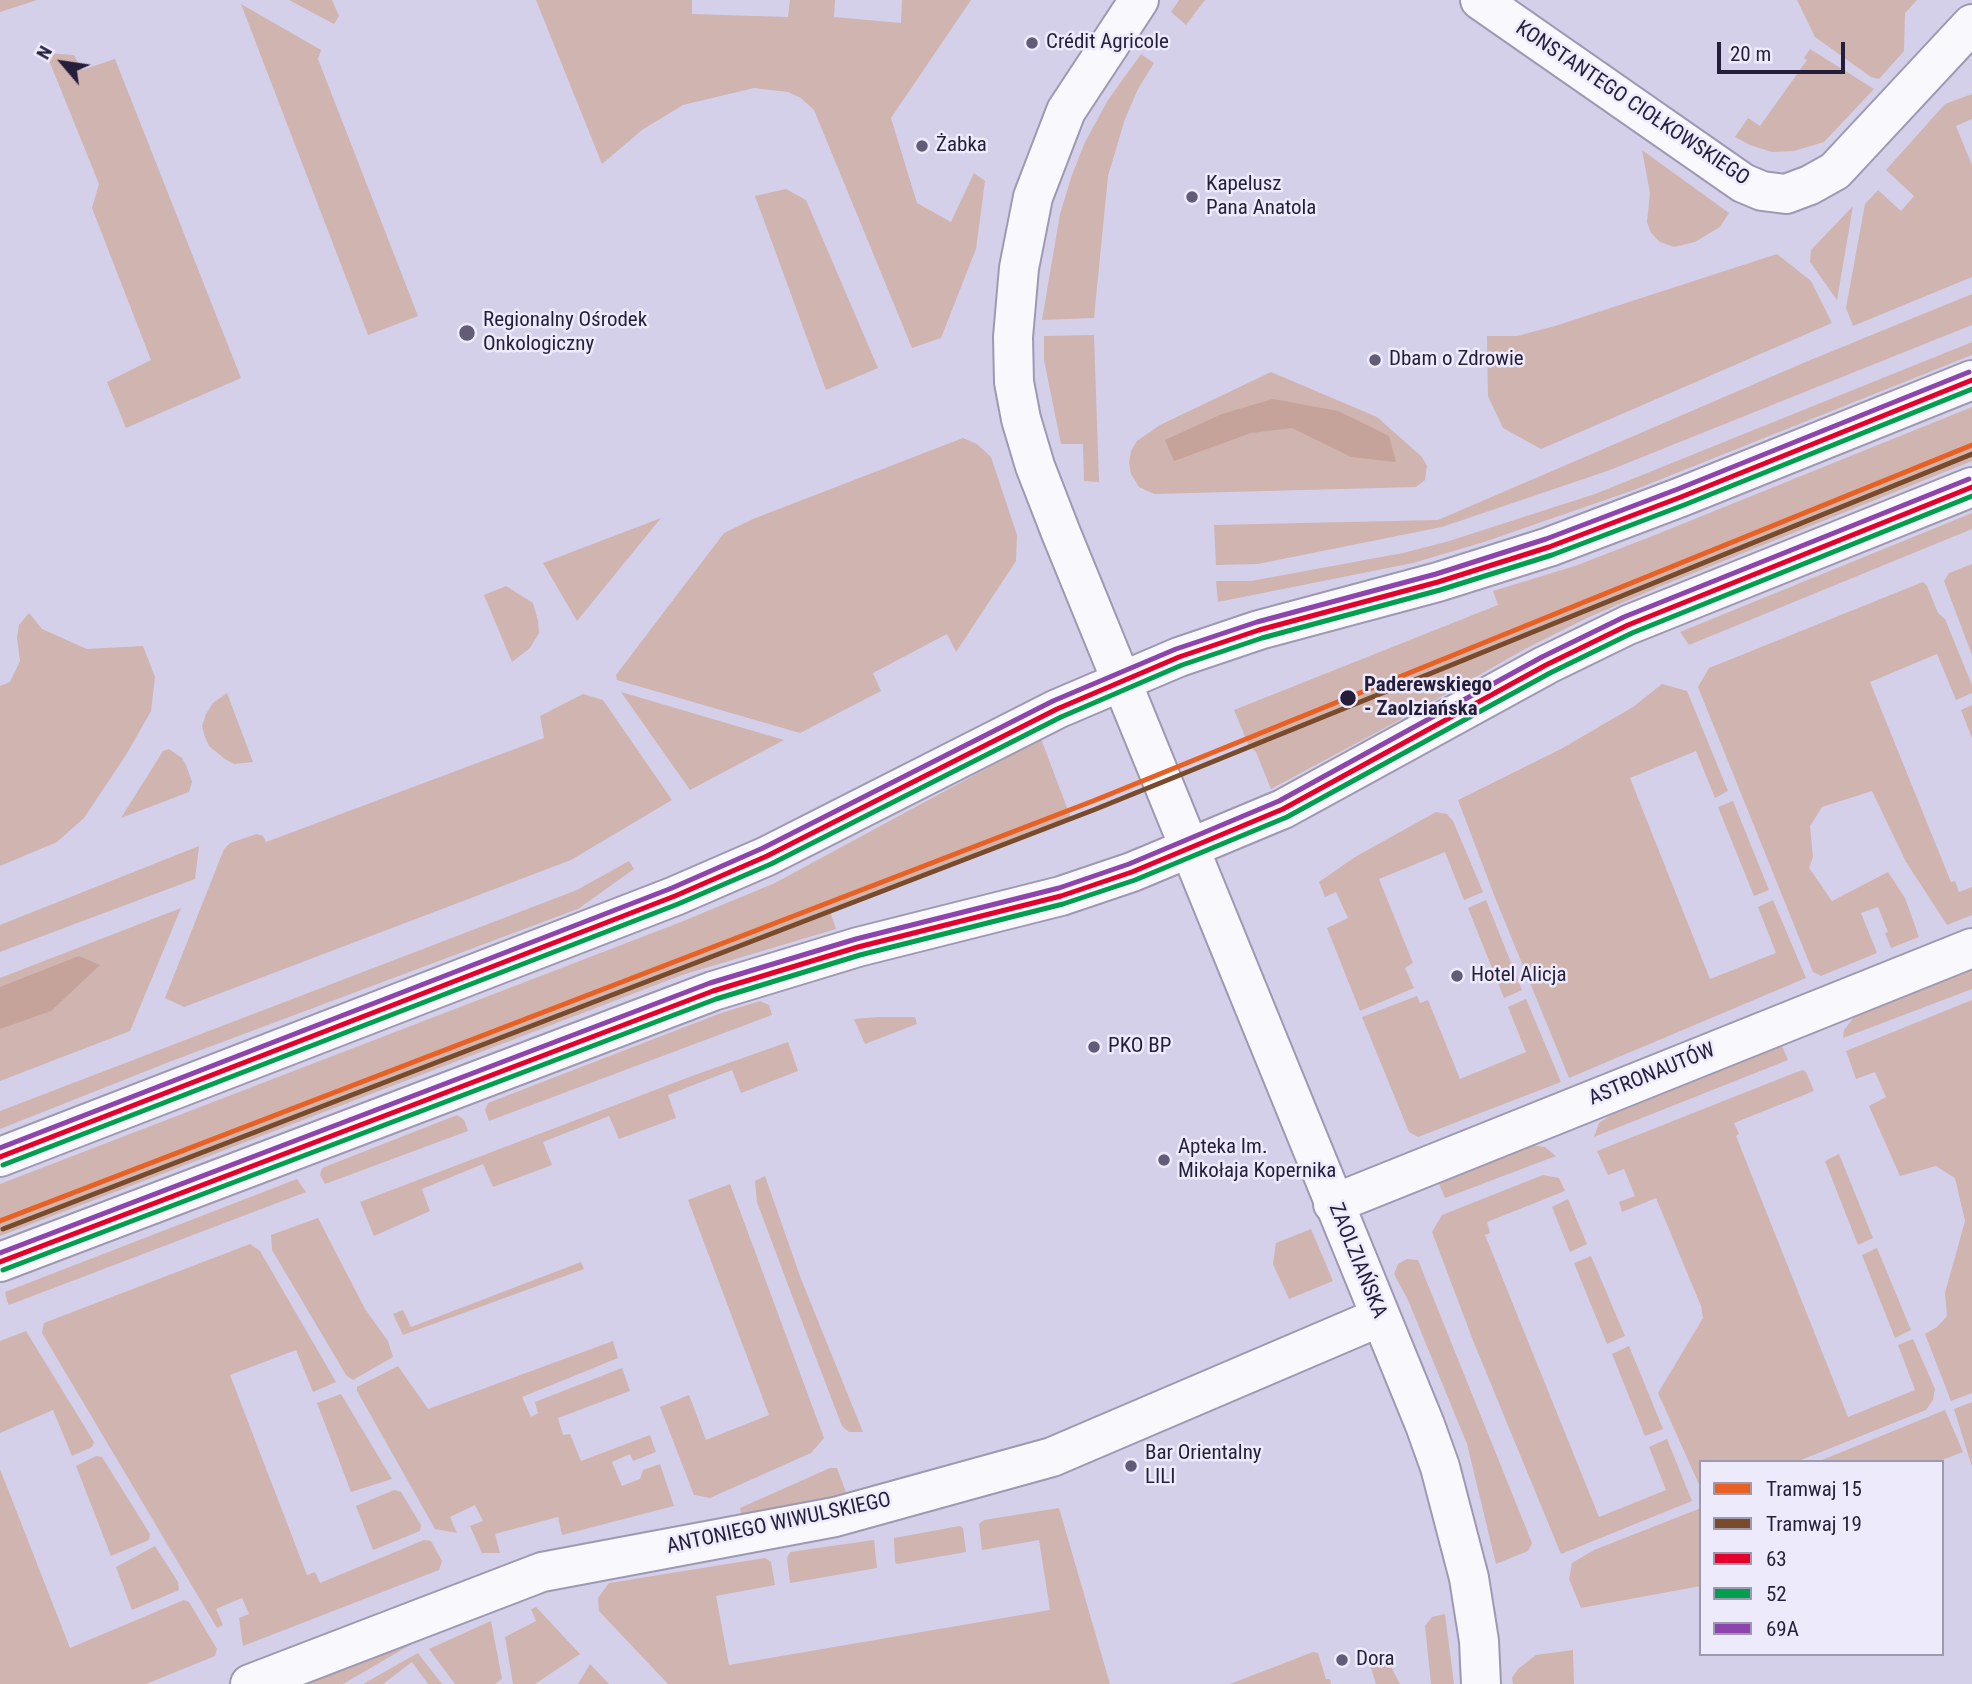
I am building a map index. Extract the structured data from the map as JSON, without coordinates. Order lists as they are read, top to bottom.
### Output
{
  "streets": {
    "street": [
      "KONSTANTEGO CIOŁKOWSKIEGO",
      "ASTRONAUTÓW",
      "ZAOLZIAŃSKA",
      "ANTONIEGO WIWULSKIEGO"
    ]
  },
  "crossings": [
    ["ASTRONAUTÓW", "ZAOLZIAŃSKA"],
    ["ZAOLZIAŃSKA", "ANTONIEGO WIWULSKIEGO"]
  ],
  "places": [
    "Crédit Agricole",
    "Żabka",
    "Kapelusz Pana Anatola",
    "Regionalny Ośrodek Onkologiczny",
    "Dbam o Zdrowie",
    "Paderewskiego - Zaolziańska",
    "Hotel Alicja",
    "PKO BP",
    "Apteka Im. Mikołaja Kopernika",
    "Bar Orientalny LILI",
    "Dora"
  ],
  "lines": [
    "transit line 69A",
    "transit line 63",
    "transit line 52",
    "tram line 15",
    "tram line 19"
  ],
  "legend": [
    "Tramwaj 15",
    "Tramwaj 19",
    "63",
    "52",
    "69A"
  ],
  "scale_bar": "20 m",
  "north": "top left"
}
